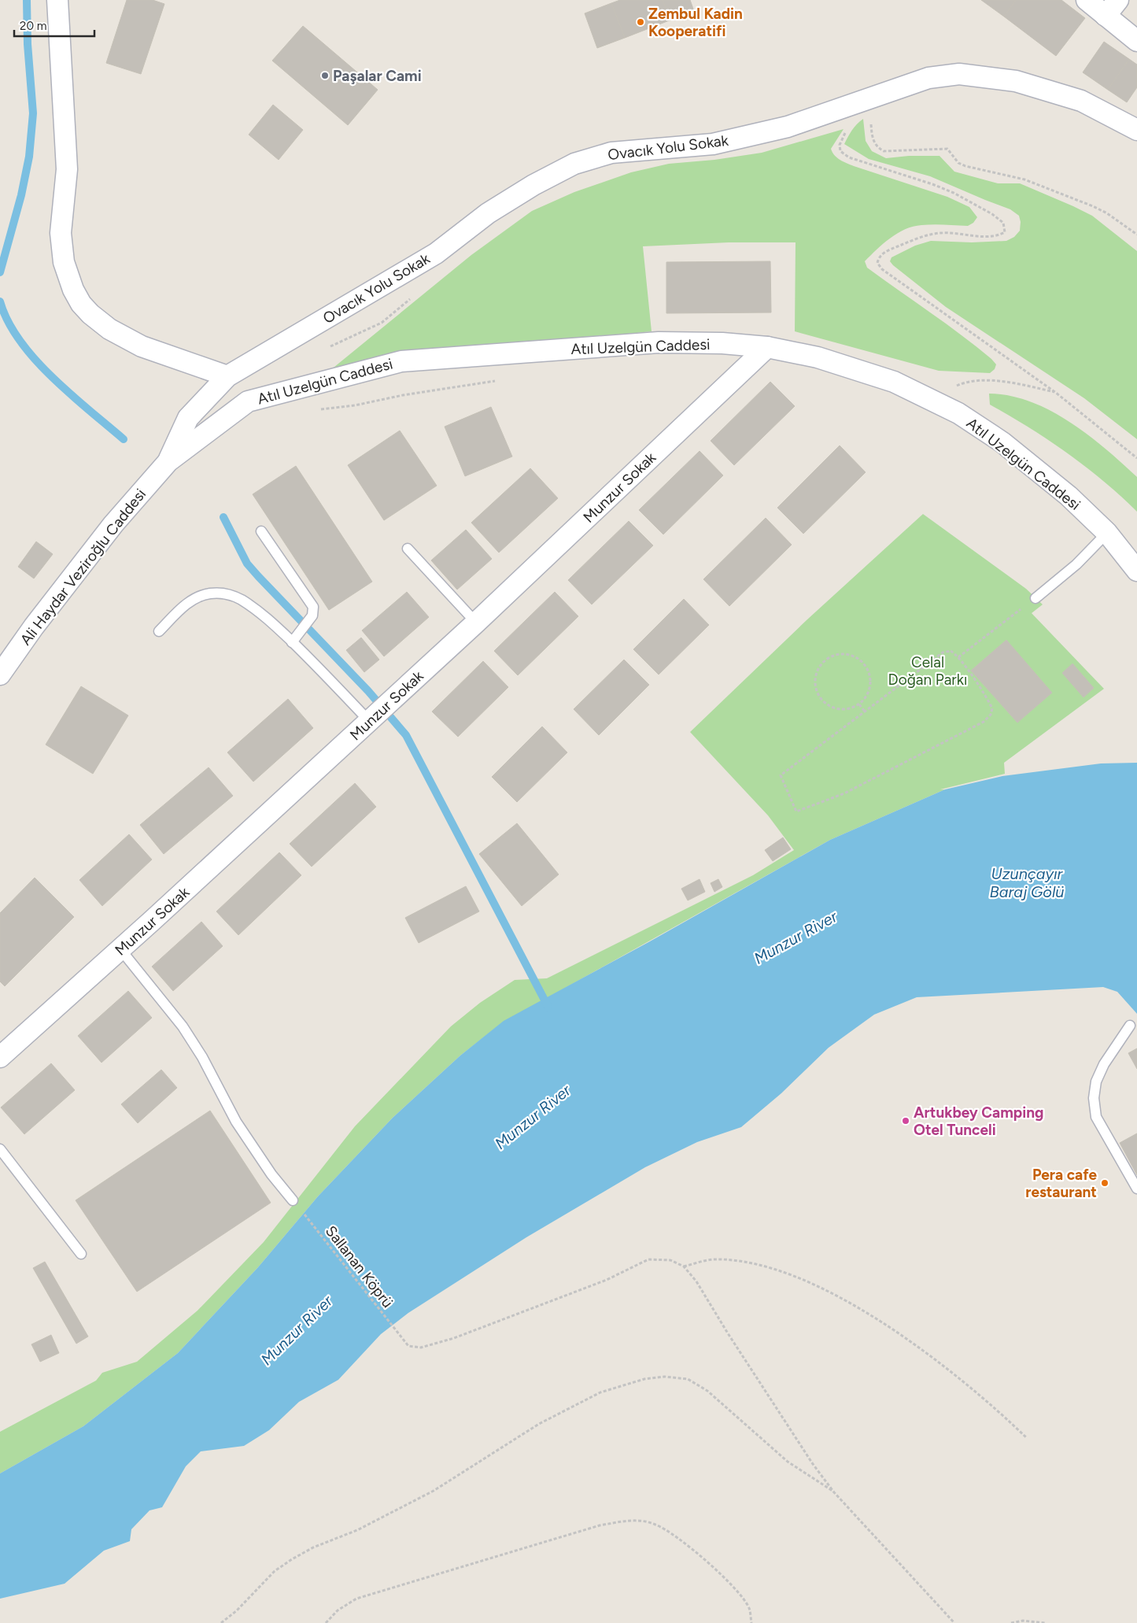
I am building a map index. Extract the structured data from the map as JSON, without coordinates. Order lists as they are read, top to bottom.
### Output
{
  "streets": {
    "street": [
      "Ovacık Yolu Sokak",
      "Atıl Uzelgün Caddesi",
      "Munzur Sokak",
      "Ali Haydar Veziroğlu Caddesi"
    ],
    "path": ["Sallanan Köprü"]
  },
  "crossings": [
    ["Ovacık Yolu Sokak", "Atıl Uzelgün Caddesi"],
    ["Ovacık Yolu Sokak", "Ali Haydar Veziroğlu Caddesi"],
    ["Atıl Uzelgün Caddesi", "Munzur Sokak"],
    ["Atıl Uzelgün Caddesi", "Ali Haydar Veziroğlu Caddesi"]
  ],
  "water": ["Uzunçayır Baraj Gölü", "Munzur River"],
  "parks": ["Celal Doğan Parkı"],
  "places": [
    "Zembul Kadin Kooperatifi",
    "Paşalar Cami",
    "Artukbey Camping Otel Tunceli",
    "Pera cafe restaurant"
  ],
  "scale_bar": "20 m"
}
